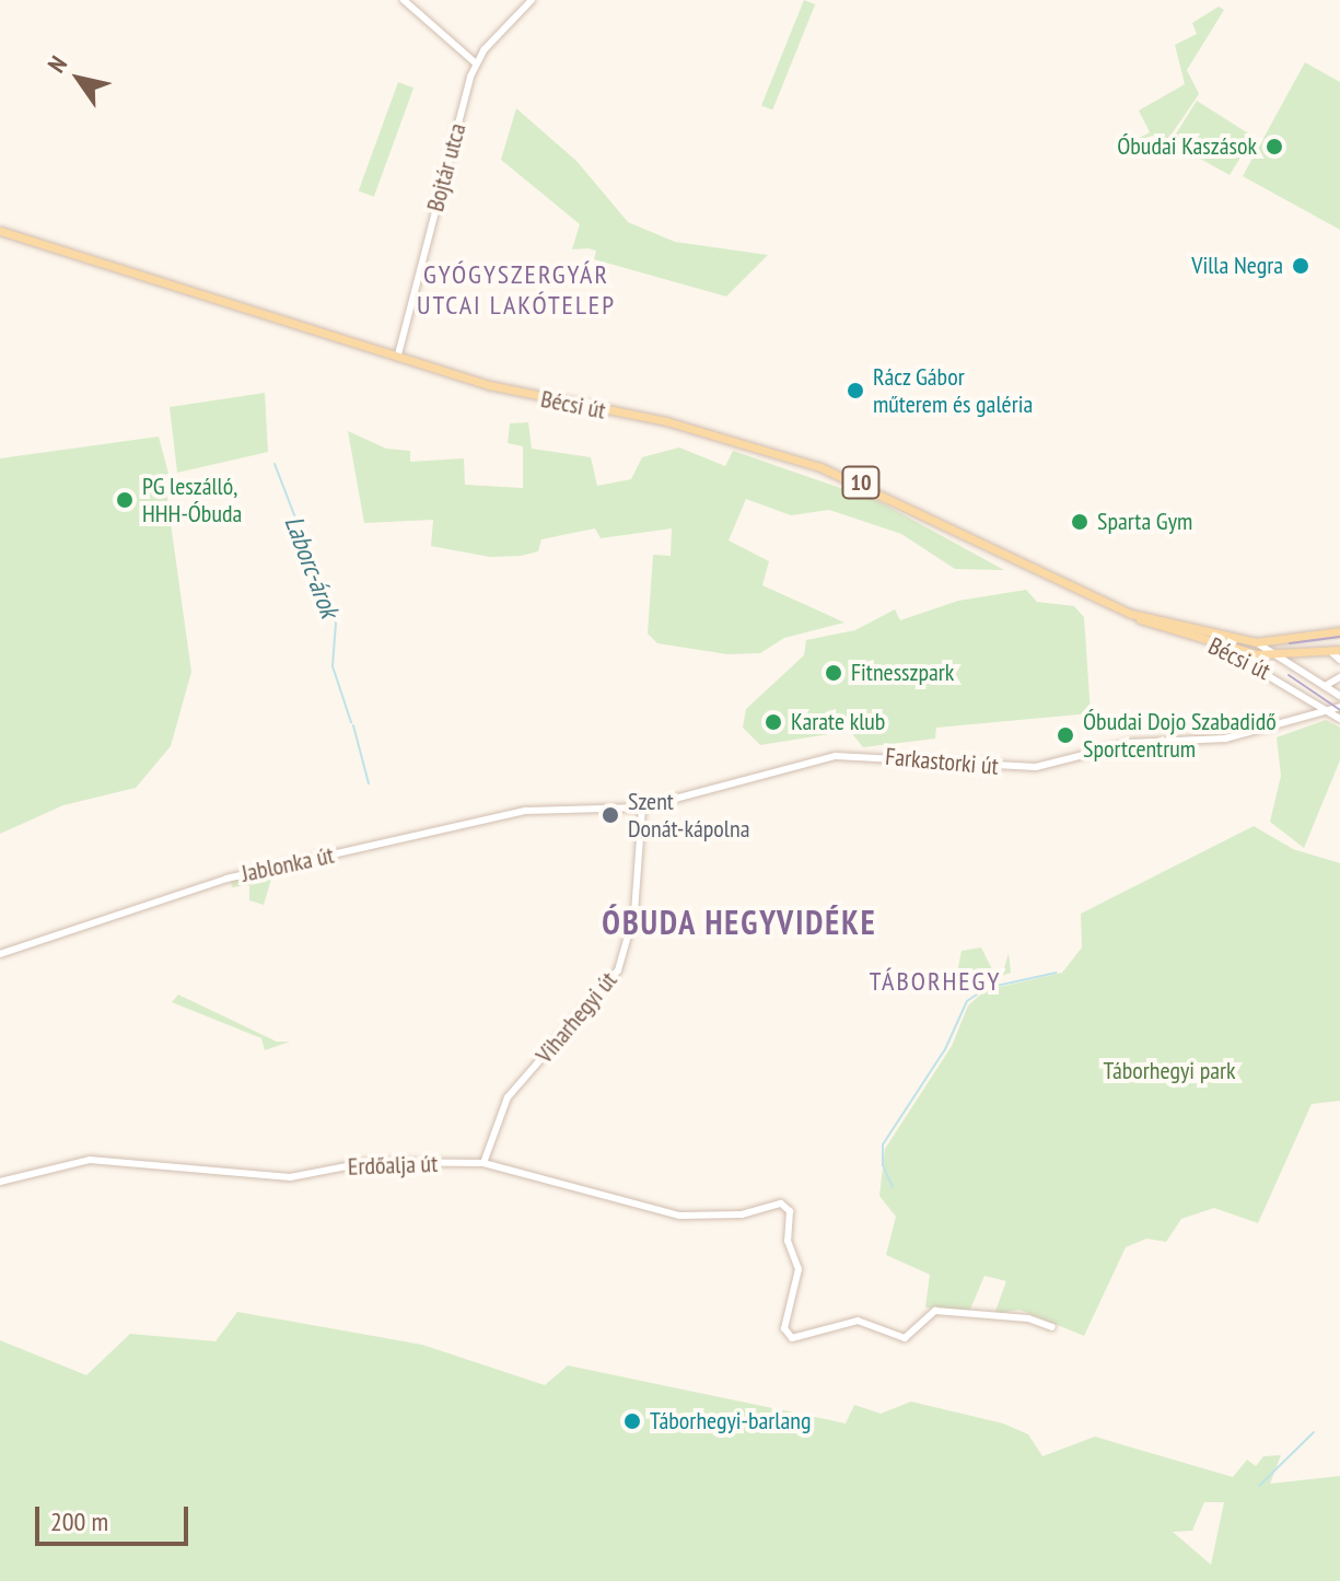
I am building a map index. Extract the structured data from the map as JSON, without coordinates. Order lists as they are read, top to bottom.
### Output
{
  "streets": {
    "main road": ["Bécsi út", "10"],
    "street": [
      "Bojtár utca",
      "Farkastorki út",
      "Jablonka út",
      "Viharhegyi út",
      "Erdőalja út"
    ]
  },
  "crossings": [
    ["Bojtár utca", "Bécsi út"],
    ["Bécsi út", "10"],
    ["Bécsi út", "Farkastorki út"],
    ["Farkastorki út", "Jablonka út"],
    ["Farkastorki út", "Viharhegyi út"],
    ["Viharhegyi út", "Erdőalja út"]
  ],
  "districts": ["GYÓGYSZERGYÁR UTCAI LAKÓTELEP", "ÓBUDA HEGYVIDÉKE", "TÁBORHEGY"],
  "water": ["Laborc-árok"],
  "parks": ["Táborhegyi park"],
  "places": [
    "Óbudai Kaszások",
    "Villa Negra",
    "Rácz Gábor műterem és galéria",
    "PG leszálló, HHH-Óbuda",
    "Sparta Gym",
    "Fitnesszpark",
    "Karate klub",
    "Óbudai Dojo Szabadidő Sportcentrum",
    "Szent Donát-kápolna",
    "Táborhegyi-barlang"
  ],
  "scale_bar": "200 m",
  "north": "top left"
}
